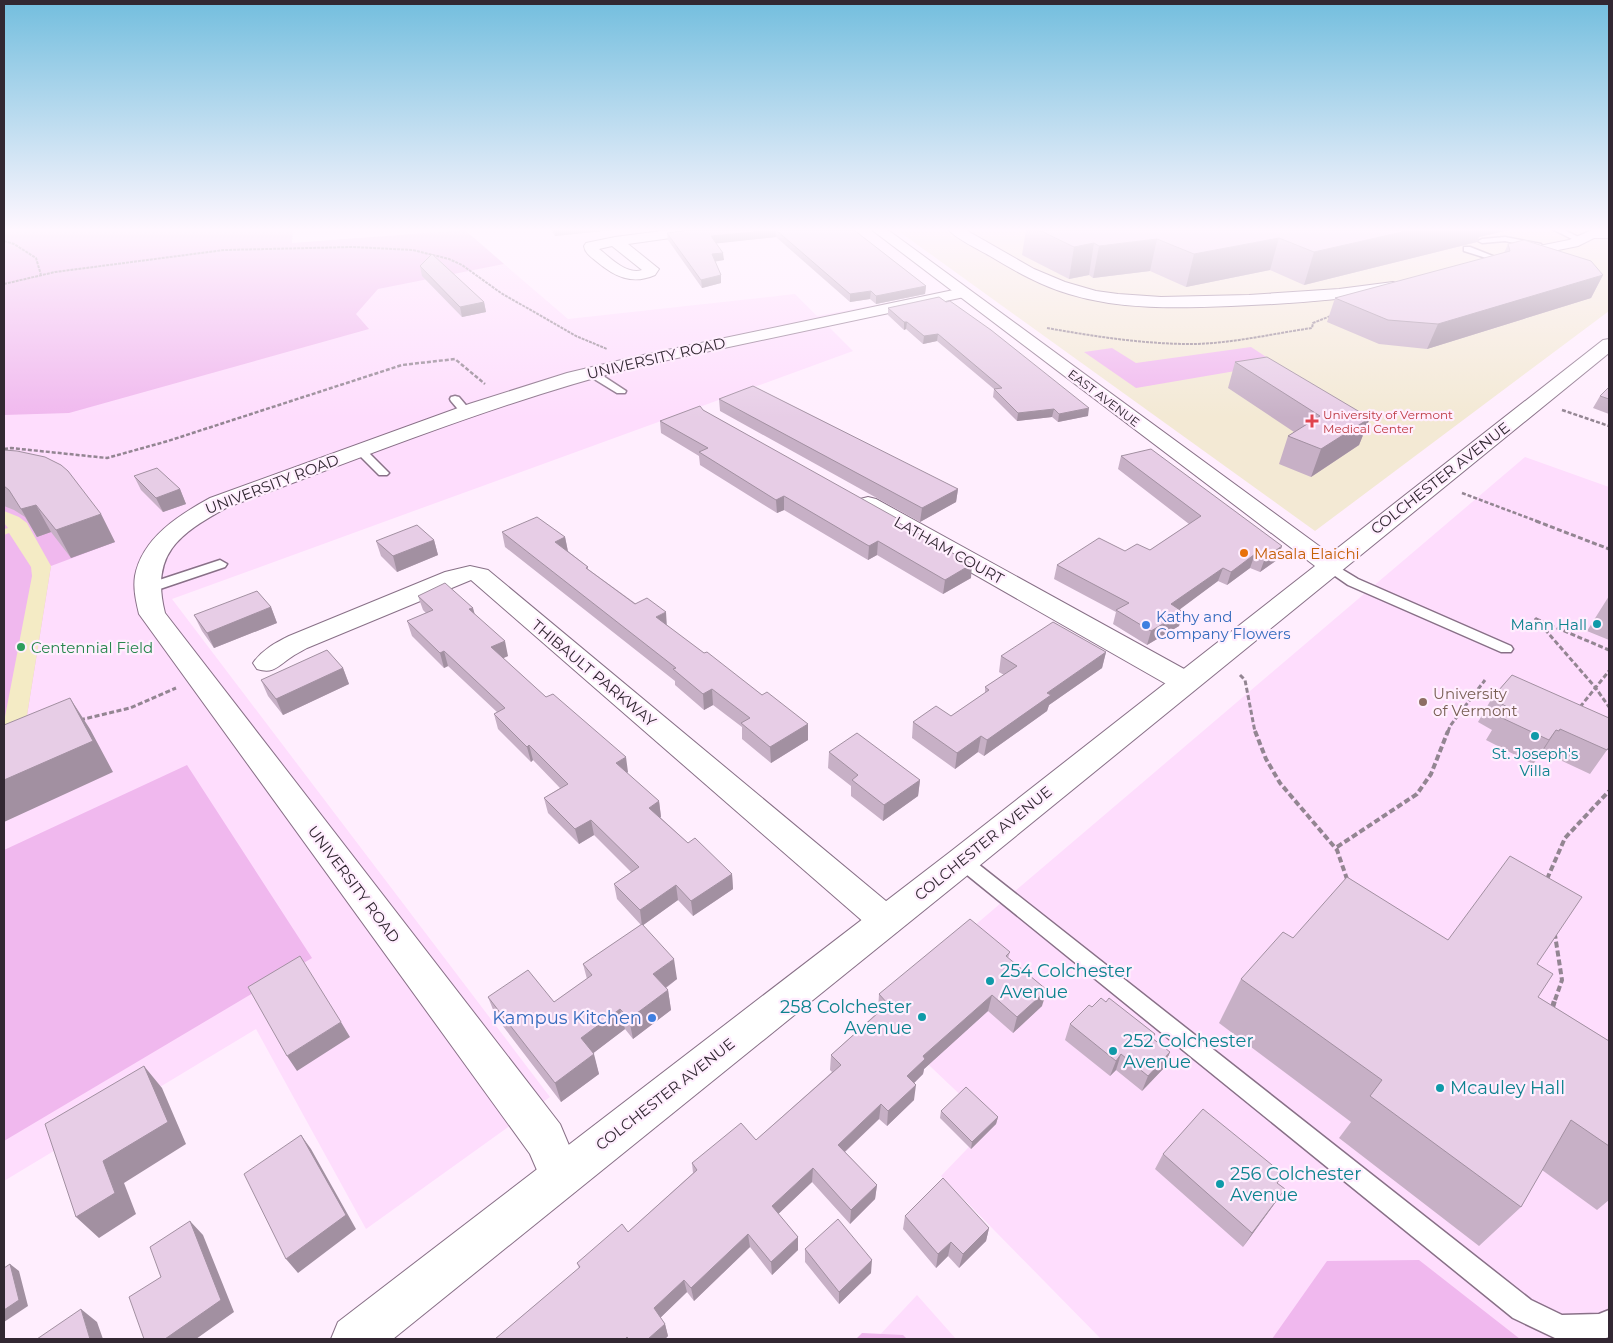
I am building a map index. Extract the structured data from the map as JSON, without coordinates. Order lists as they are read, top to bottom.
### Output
{
  "streets": {
    "street": [
      "UNIVERSITY ROAD",
      "EAST AVENUE",
      "COLCHESTER AVENUE",
      "LATHAM COURT",
      "THIBAULT PARKWAY"
    ]
  },
  "crossings": [
    ["UNIVERSITY ROAD", "EAST AVENUE"],
    ["UNIVERSITY ROAD", "COLCHESTER AVENUE"],
    ["EAST AVENUE", "COLCHESTER AVENUE"],
    ["COLCHESTER AVENUE", "LATHAM COURT"],
    ["COLCHESTER AVENUE", "THIBAULT PARKWAY"]
  ],
  "places": {
    "health": ["University of Vermont Medical Center"],
    "other": [
      "Masala Elaichi",
      "Mann Hall",
      "Kathy and Company Flowers",
      "Centennial Field",
      "University of Vermont",
      "St. Joseph's Villa",
      "254 Colchester Avenue",
      "258 Colchester Avenue",
      "Kampus Kitchen",
      "252 Colchester Avenue",
      "Mcauley Hall",
      "256 Colchester Avenue"
    ]
  }
}
